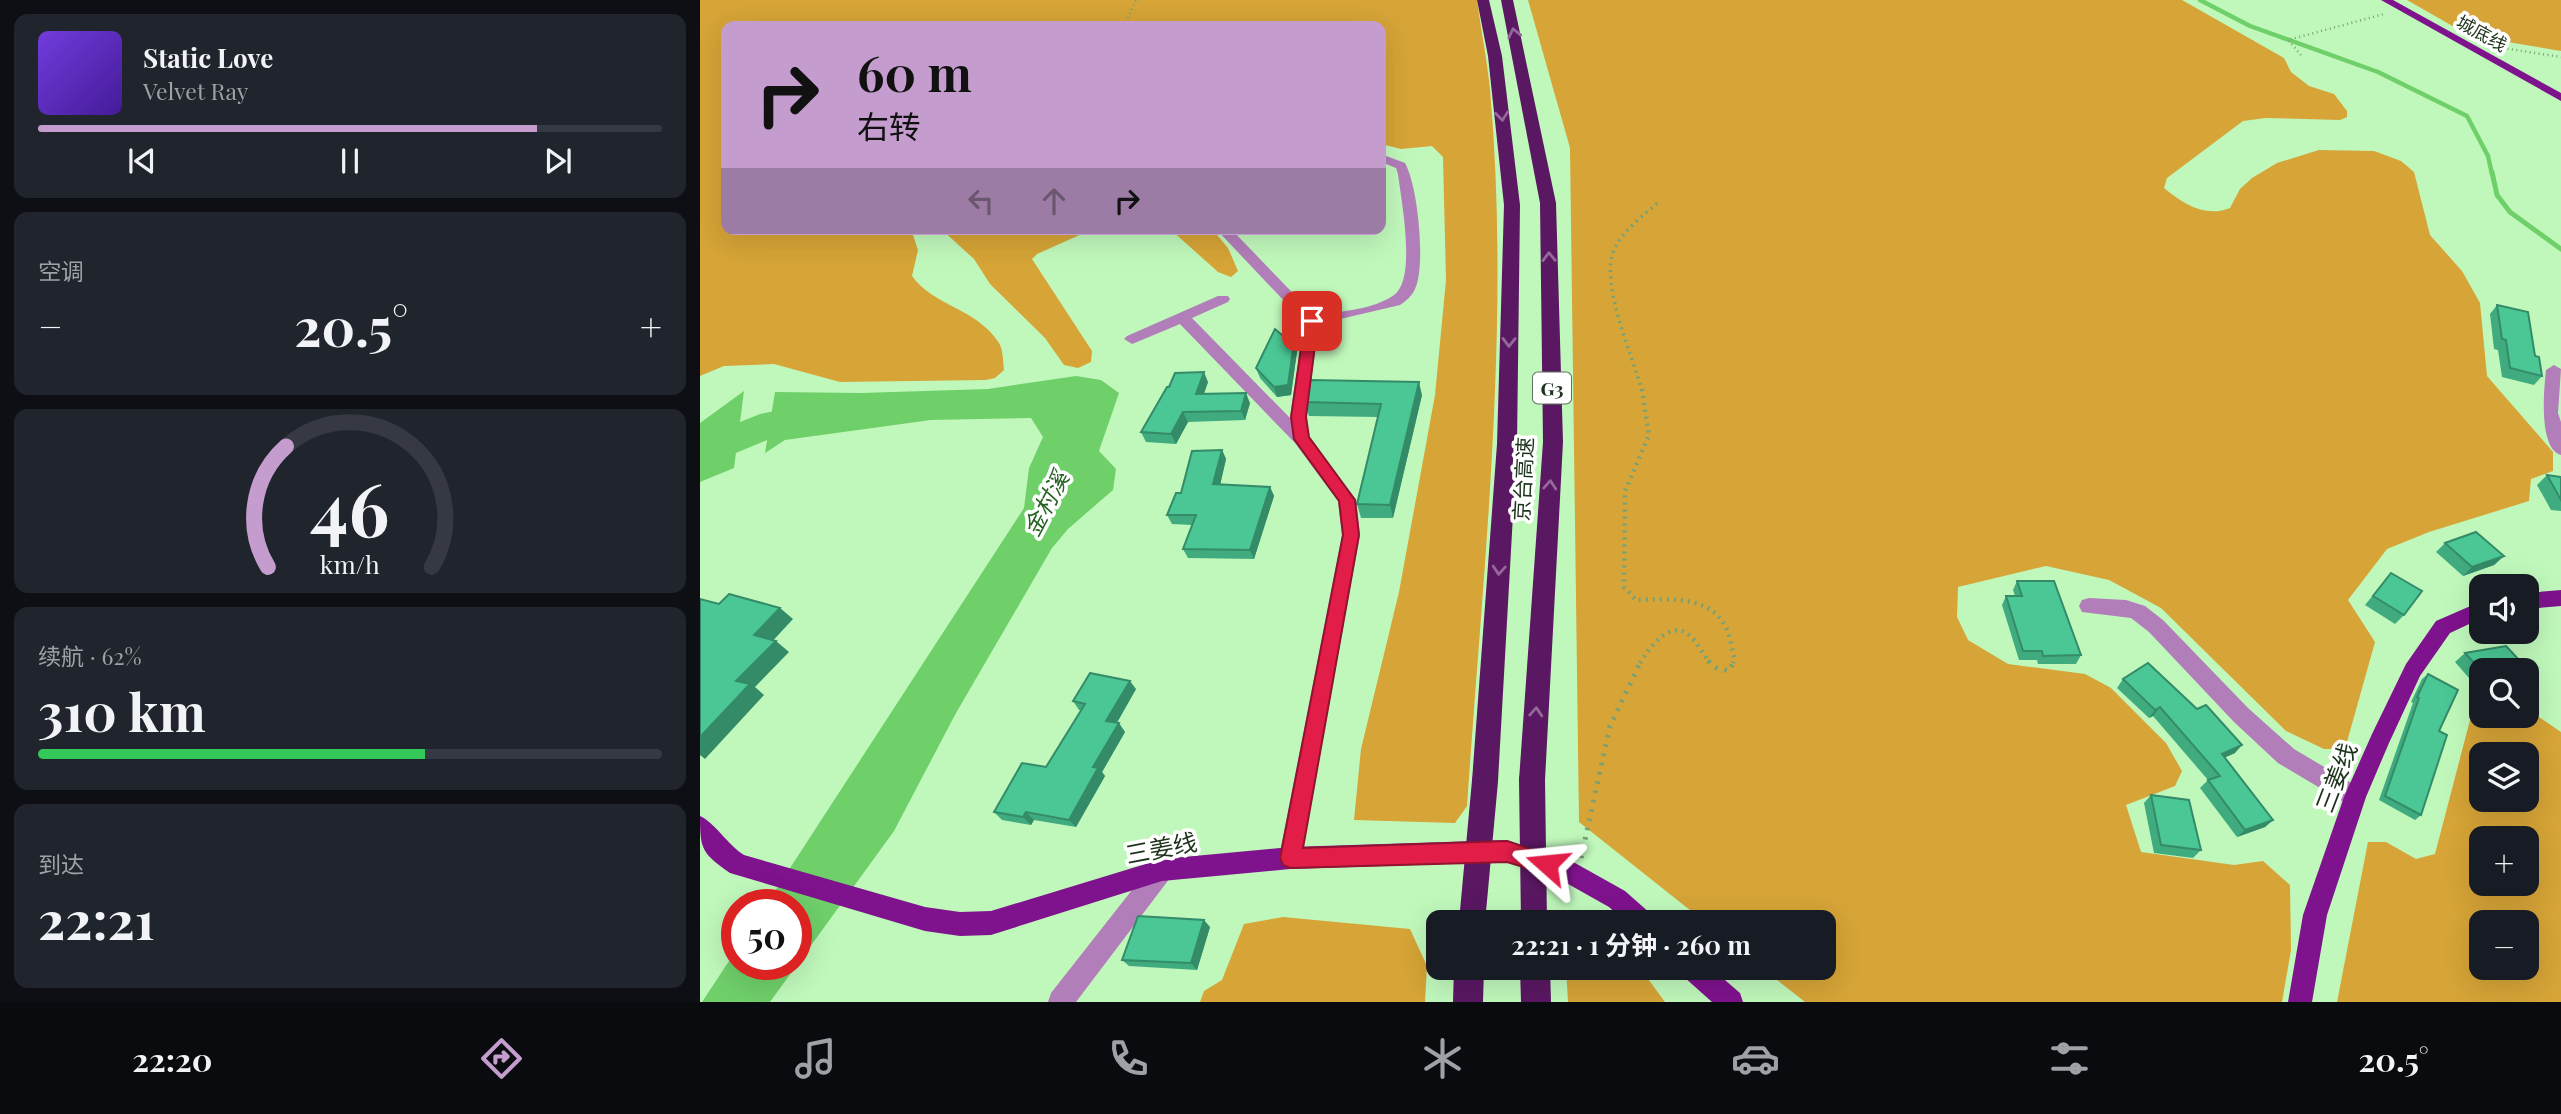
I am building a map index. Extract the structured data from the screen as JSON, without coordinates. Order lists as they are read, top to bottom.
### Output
{
  "streets": {
    "highway": ["G3", "京台高速"],
    "main road": ["城底线", "三姜线"]
  },
  "water": ["金村溪"],
  "page": {
    "turn": ["60 m", "右转"],
    "song": ["Static Love", "Velvet Ray"],
    "tile": [
      "空调",
      ["续航 · 62%", "310 km"],
      ["到达", "22:21"]
    ],
    "heat": ["−", "20.5°", "+"],
    "map_buttons": ["+", "−"],
    "limit": "50",
    "trip": "22:21 · 1 分钟 · 260 m",
    "tabs": ["22:20", "20.5°"],
    "gauge": ["46", "km/h"]
  }
}
